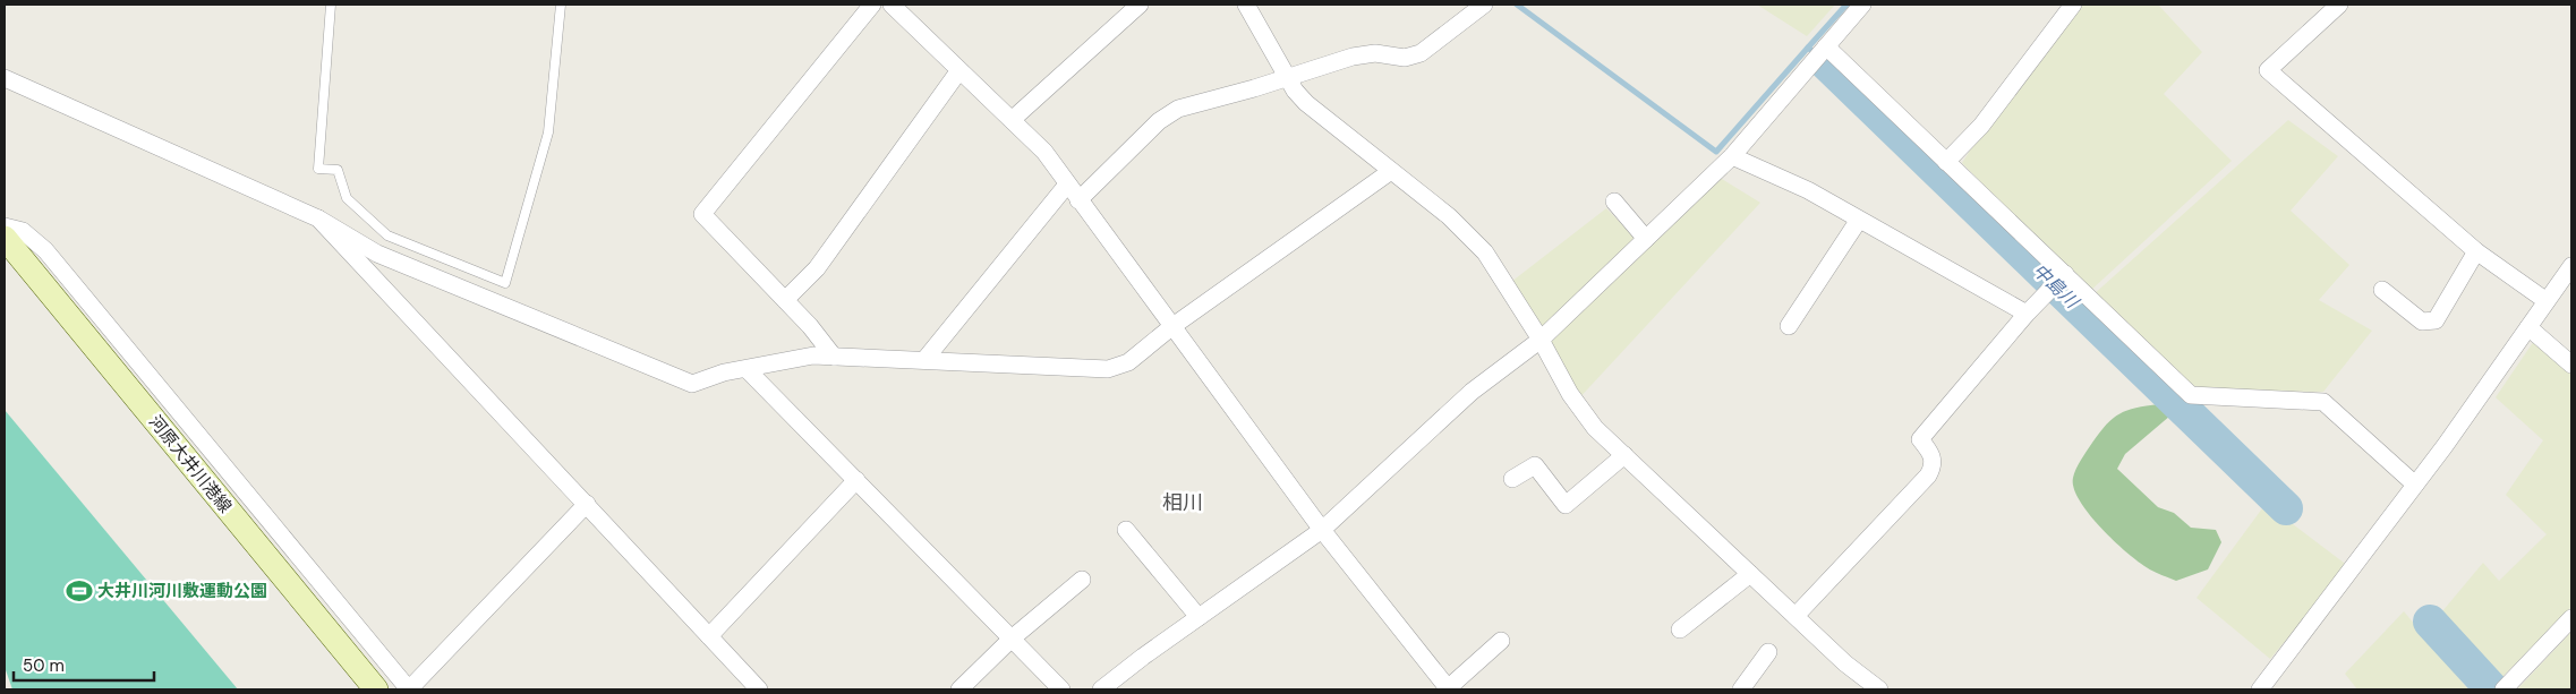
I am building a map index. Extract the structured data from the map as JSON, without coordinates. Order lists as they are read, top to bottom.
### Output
{
  "streets": {
    "main road": ["河原大井川港線"]
  },
  "districts": ["相川"],
  "water": ["中島川"],
  "places": {
    "sports": ["大井川河川敷運動公園"]
  },
  "scale_bar": "50 m"
}
